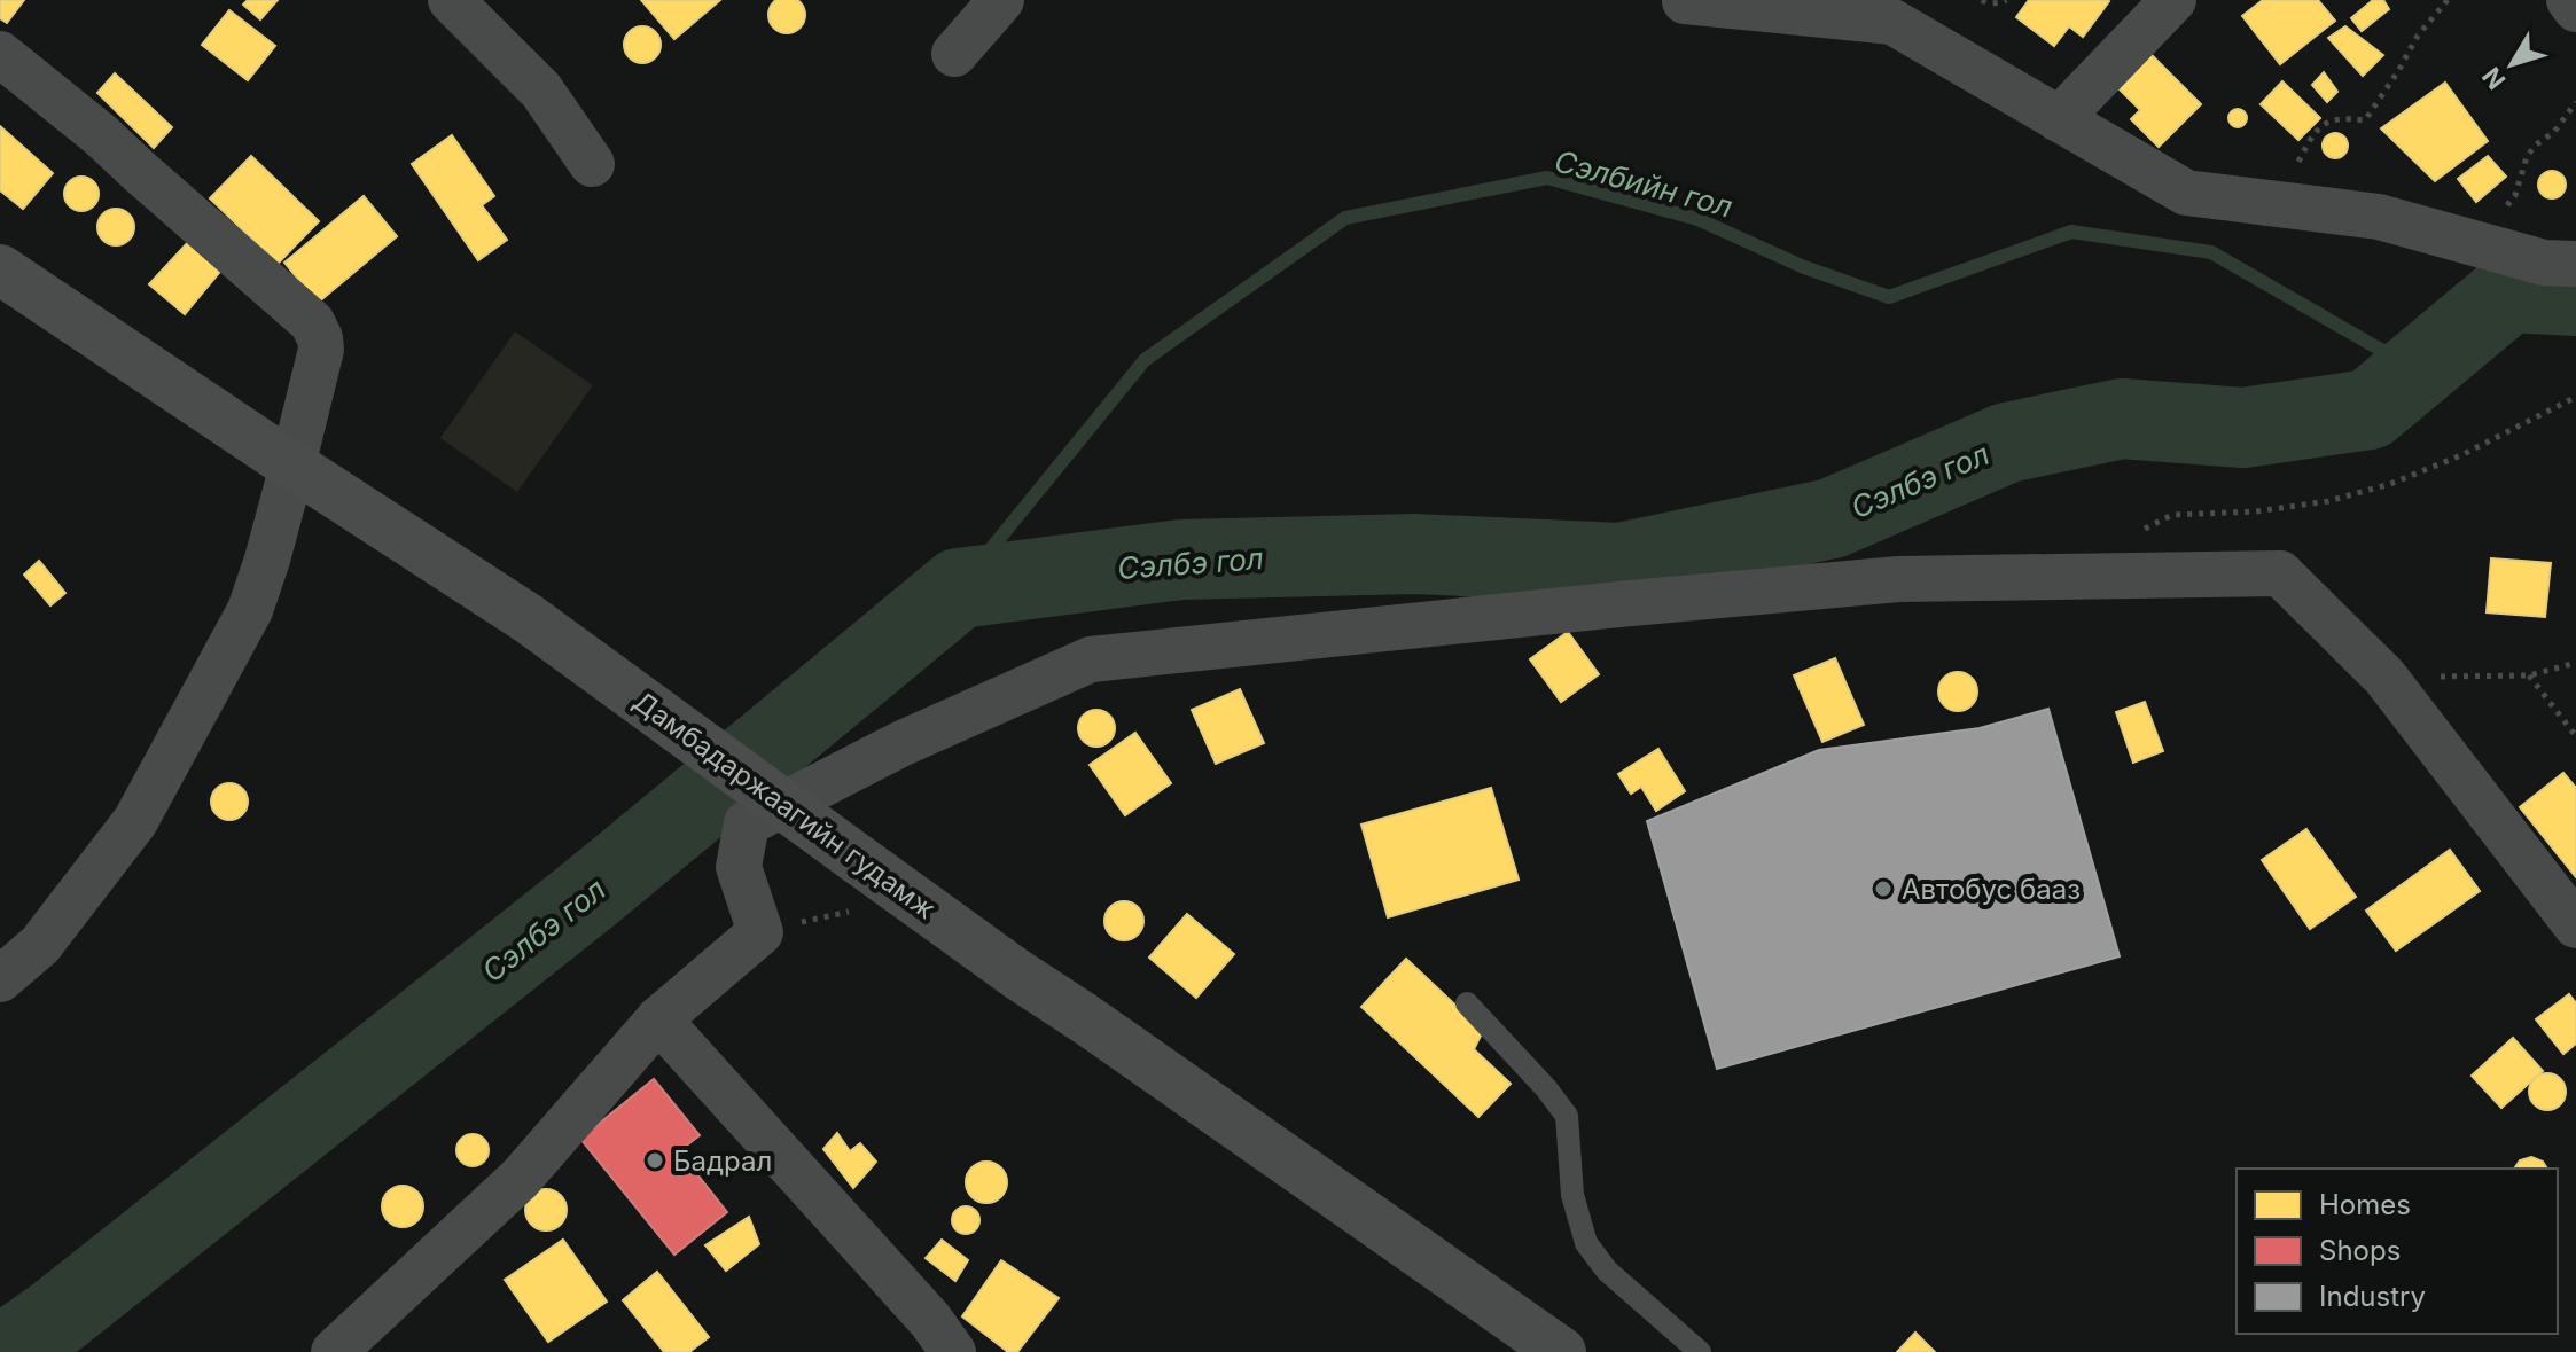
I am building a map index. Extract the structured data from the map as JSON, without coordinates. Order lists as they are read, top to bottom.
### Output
{
  "streets": {
    "main road": ["Дамбадаржаагийн гудамж"]
  },
  "water": ["Сэлбийн гол", "Сэлбэ гол"],
  "places": ["Автобус бааз", "Бадрал"],
  "legend": ["Homes", "Shops", "Industry"],
  "north": "bottom left"
}
